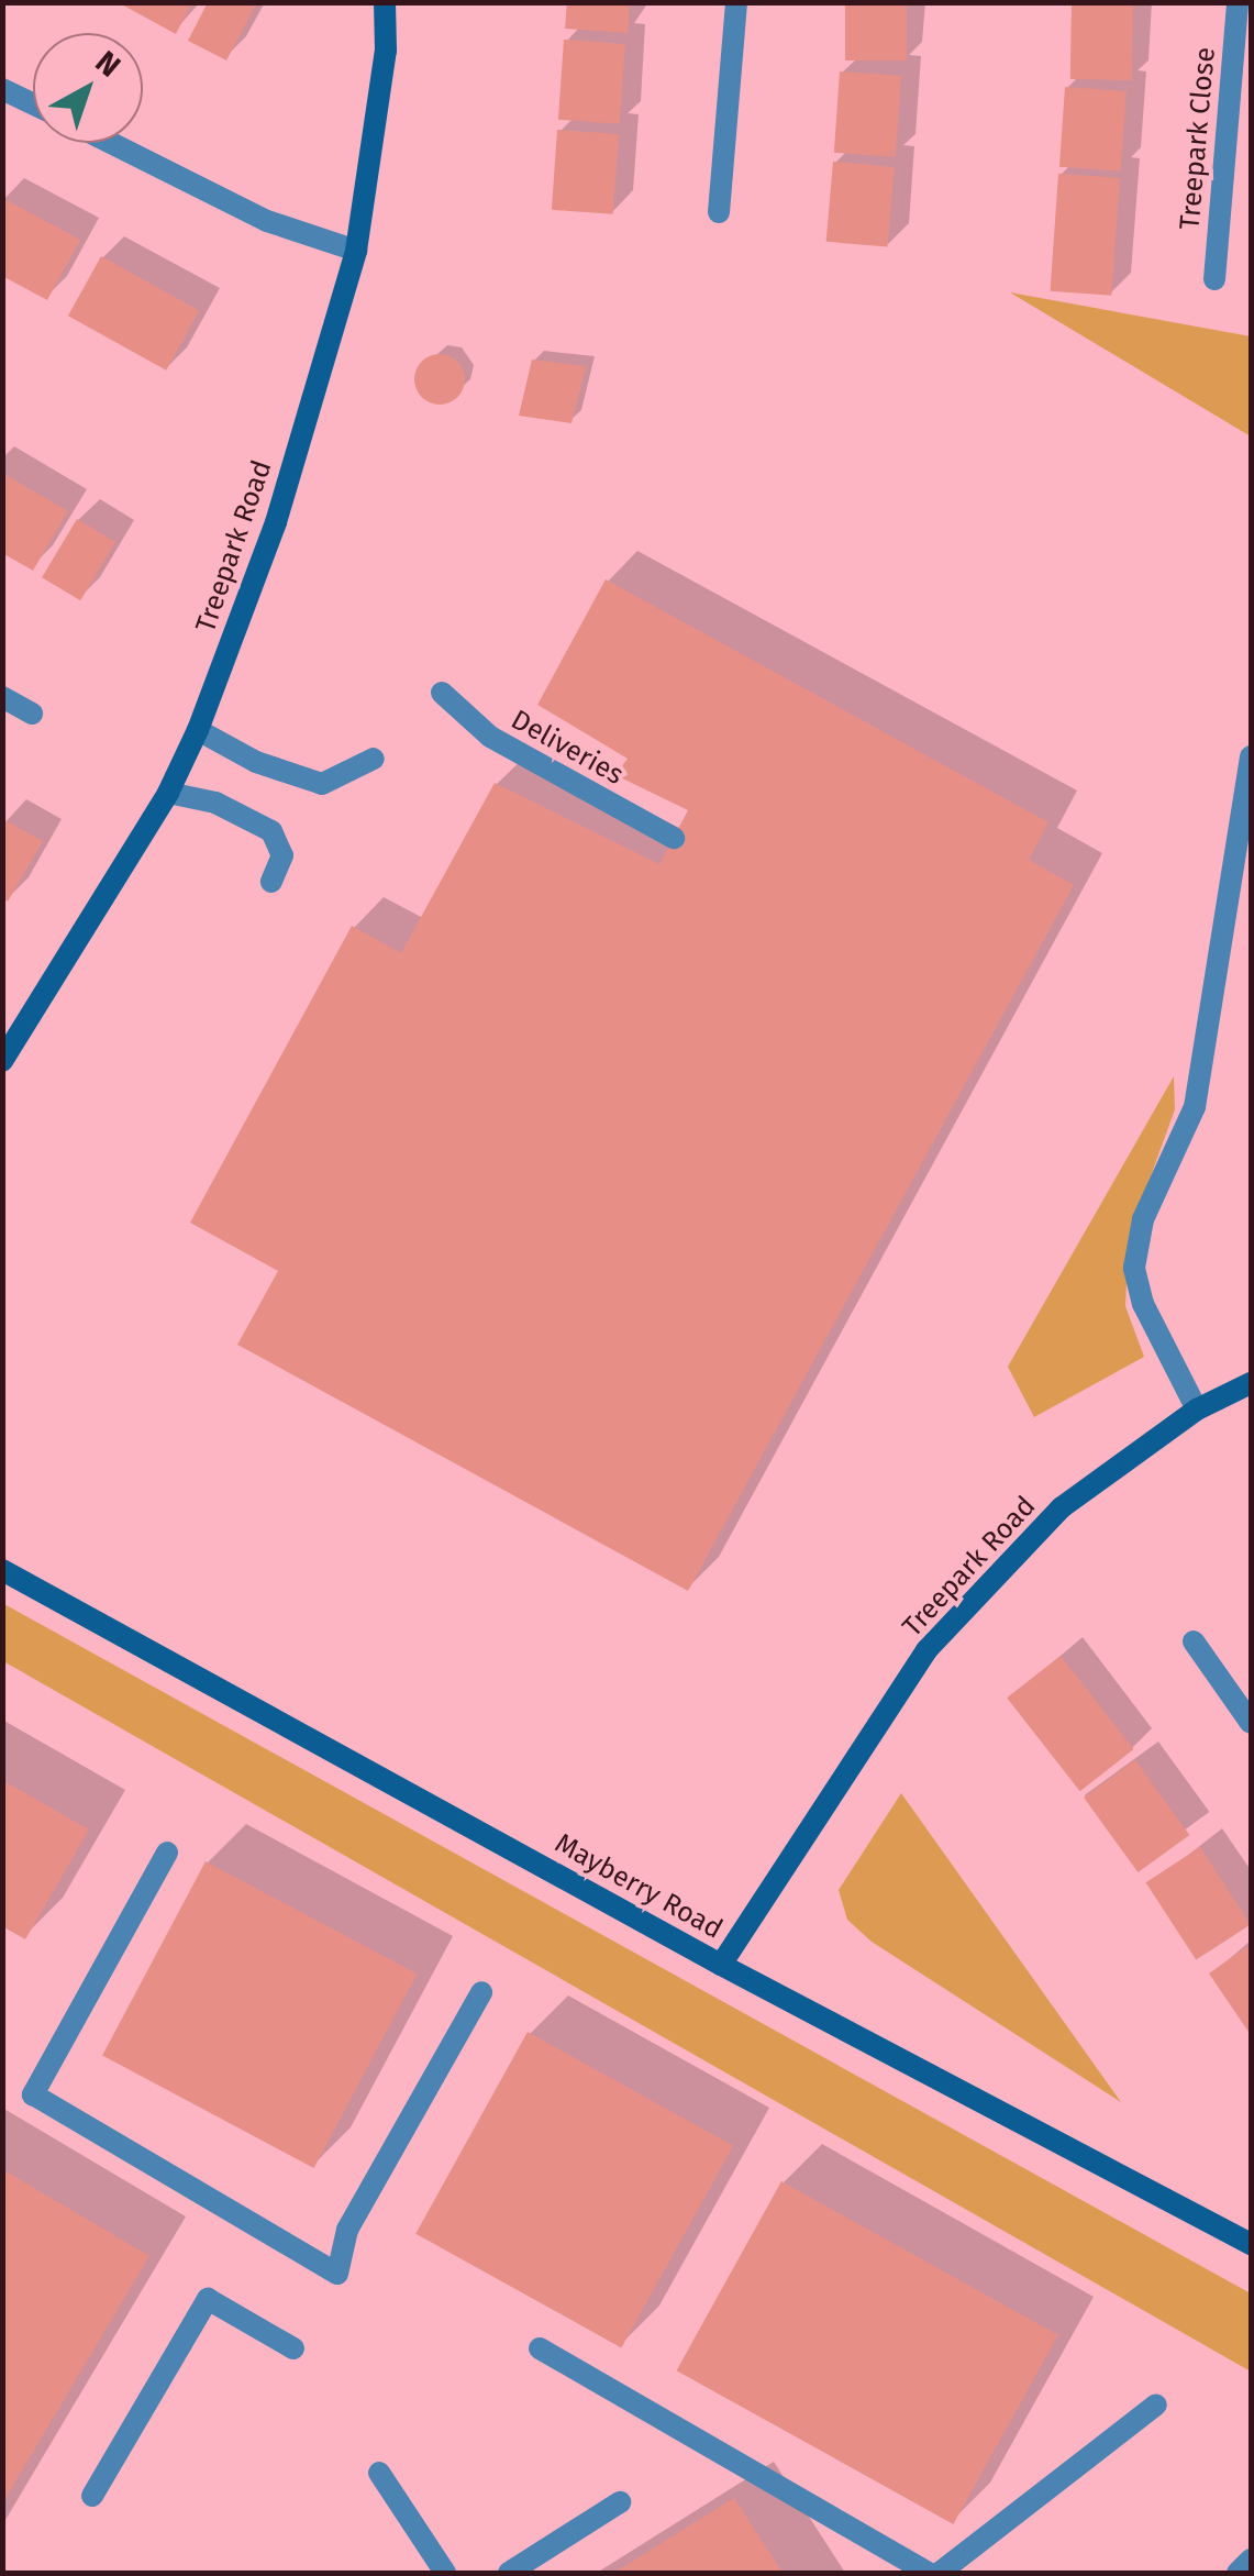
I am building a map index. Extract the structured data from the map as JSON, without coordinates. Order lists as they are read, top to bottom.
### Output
{
  "streets": {
    "street": [
      "Treepark Close",
      "Treepark Road",
      "Deliveries",
      "Mayberry Road"
    ]
  },
  "crossings": [
    ["Treepark Road", "Mayberry Road"]
  ],
  "north": "top right"
}
